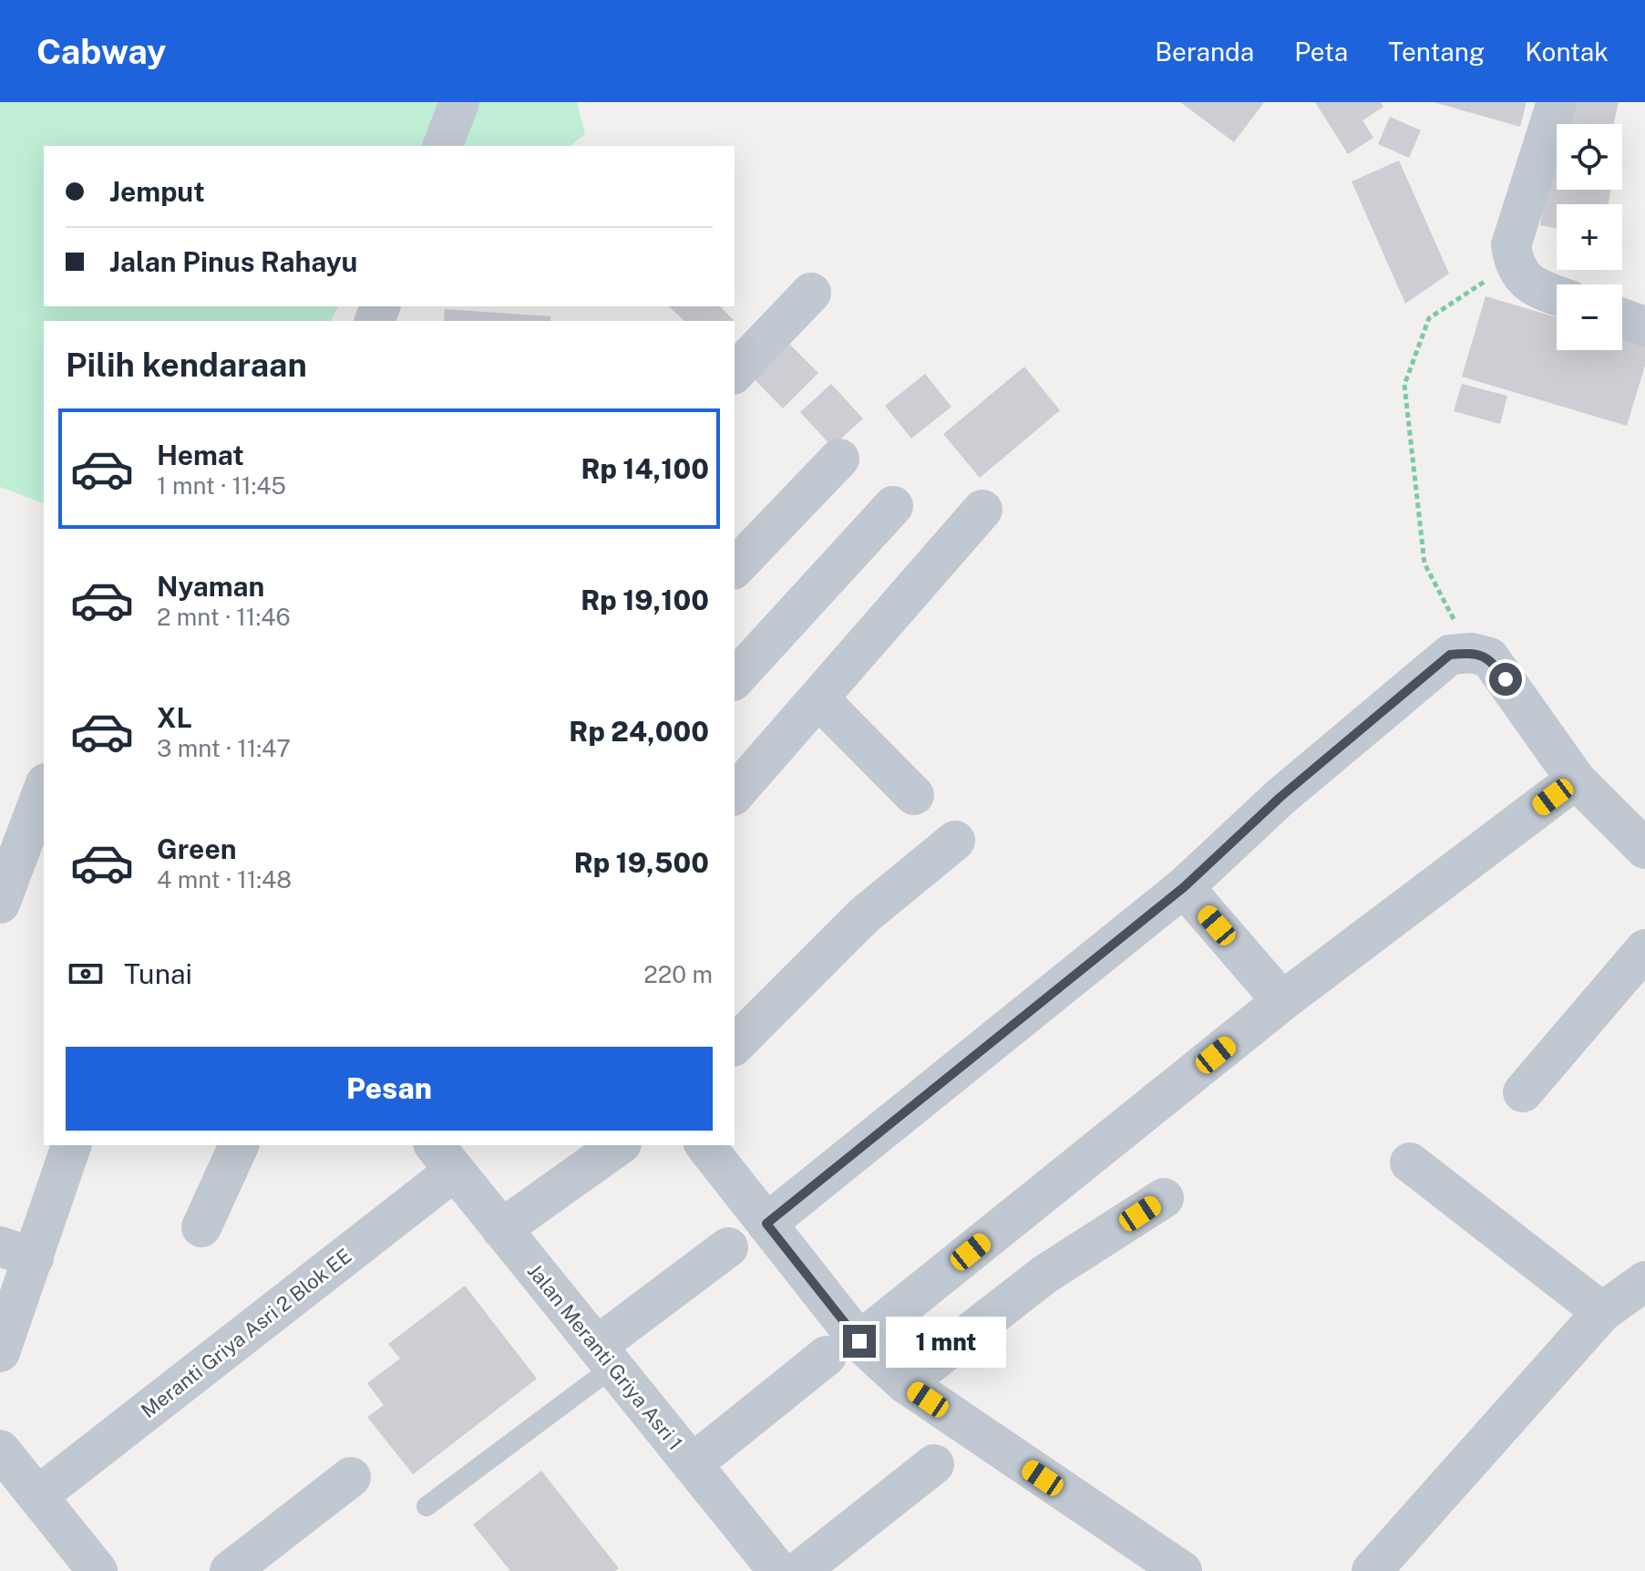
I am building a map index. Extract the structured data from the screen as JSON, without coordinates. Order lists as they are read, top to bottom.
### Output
{
  "streets": {
    "street": ["Meranti Griya Asri 2 Blok EE", "Jalan Meranti Griya Asri 1"]
  },
  "crossings": [
    ["Meranti Griya Asri 2 Blok EE", "Jalan Meranti Griya Asri 1"]
  ],
  "page": {
    "header": "Cabway",
    "nav": [
      "Beranda",
      "Peta",
      "Tentang",
      "Kontak"
    ],
    "map_buttons": ["+", "−"],
    "banner": ["Jemput", "Jalan Pinus Rahayu"],
    "heading": "Pilih kendaraan",
    "list": [
      {
        "name": "Hemat",
        "note": "1 mnt · 11:45",
        "value": "Rp 14,100"
      },
      {
        "name": "Nyaman",
        "note": "2 mnt · 11:46",
        "value": "Rp 19,100"
      },
      {
        "name": "XL",
        "note": "3 mnt · 11:47",
        "value": "Rp 24,000"
      },
      {
        "name": "Green",
        "note": "4 mnt · 11:48",
        "value": "Rp 19,500"
      }
    ],
    "pay": ["Tunai", "220 m"],
    "buttons": "Pesan",
    "bubble": "1 mnt"
  }
}
